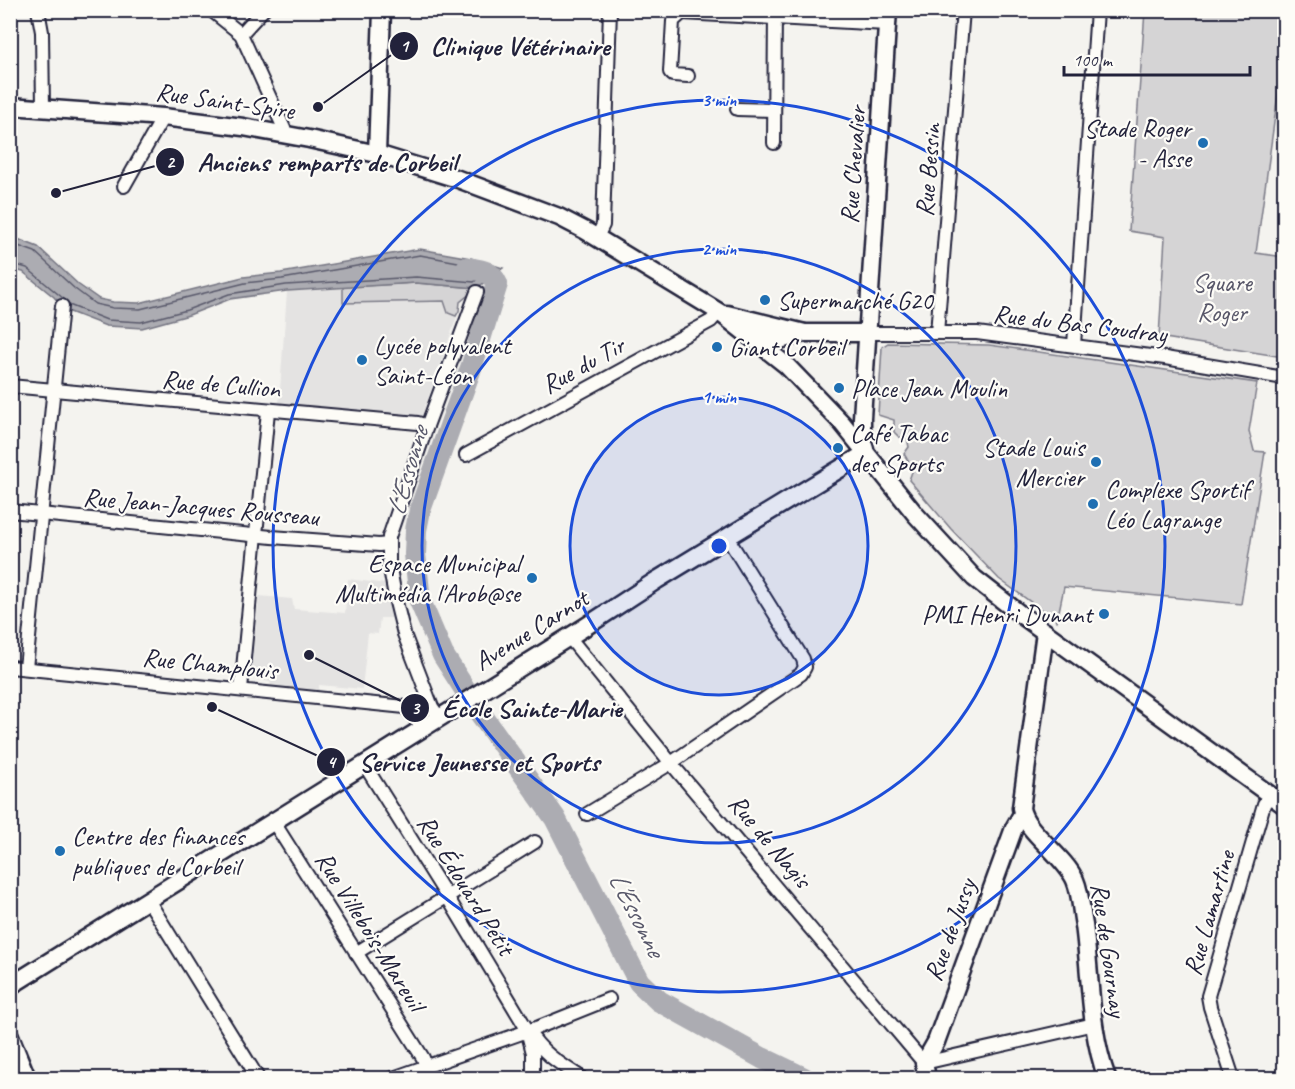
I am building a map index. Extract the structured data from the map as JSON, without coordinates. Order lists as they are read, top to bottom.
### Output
{
  "streets": {
    "street": [
      "Rue Saint-Spire",
      "Rue Chevalier",
      "Rue Bessin",
      "Rue du Bas Coudray",
      "Rue du Tir",
      "Rue de Cullion",
      "Rue Jean-Jacques Rousseau",
      "Avenue Carnot",
      "Rue Champlouis",
      "Rue de Nagis",
      "Rue Édouard Petit",
      "Rue Lamartine",
      "Rue de Jussy",
      "Rue Villebois-Mareuil",
      "Rue de Gournay"
    ]
  },
  "crossings": [
    ["Rue Saint-Spire", "Rue Chevalier"],
    ["Rue Saint-Spire", "Rue du Bas Coudray"],
    ["Rue Saint-Spire", "Rue du Tir"],
    ["Rue Saint-Spire", "Avenue Carnot"],
    ["Rue Saint-Spire", "Rue Lamartine"],
    ["Rue Chevalier", "Rue du Bas Coudray"],
    ["Rue Chevalier", "Avenue Carnot"],
    ["Rue Bessin", "Rue du Bas Coudray"],
    ["Avenue Carnot", "Rue Champlouis"],
    ["Avenue Carnot", "Rue de Nagis"],
    ["Avenue Carnot", "Rue Édouard Petit"],
    ["Avenue Carnot", "Rue Villebois-Mareuil"],
    ["Rue de Nagis", "Rue de Jussy"],
    ["Rue de Jussy", "Rue de Gournay"]
  ],
  "water": ["L'Essonne"],
  "parks": ["Square Roger"],
  "places": [
    "Clinique Vétérinaire",
    "Stade Roger - Asse",
    "Anciens remparts de Corbeil",
    "Supermarché G20",
    "Giant Corbeil",
    "Lycée polyvalent Saint-Léon",
    "Place Jean Moulin",
    "Café Tabac des Sports",
    "Stade Louis Mercier",
    "Complexe Sportif Léo Lagrange",
    "Espace Municipal Multimédia l'Arob@se",
    "PMI Henri Dunant",
    "École Sainte-Marie",
    "Service Jeunesse et Sports",
    "Centre des finances publiques de Corbeil"
  ],
  "scale_bar": "100 m",
  "rings": ["3 min", "2 min", "1 min"]
}
